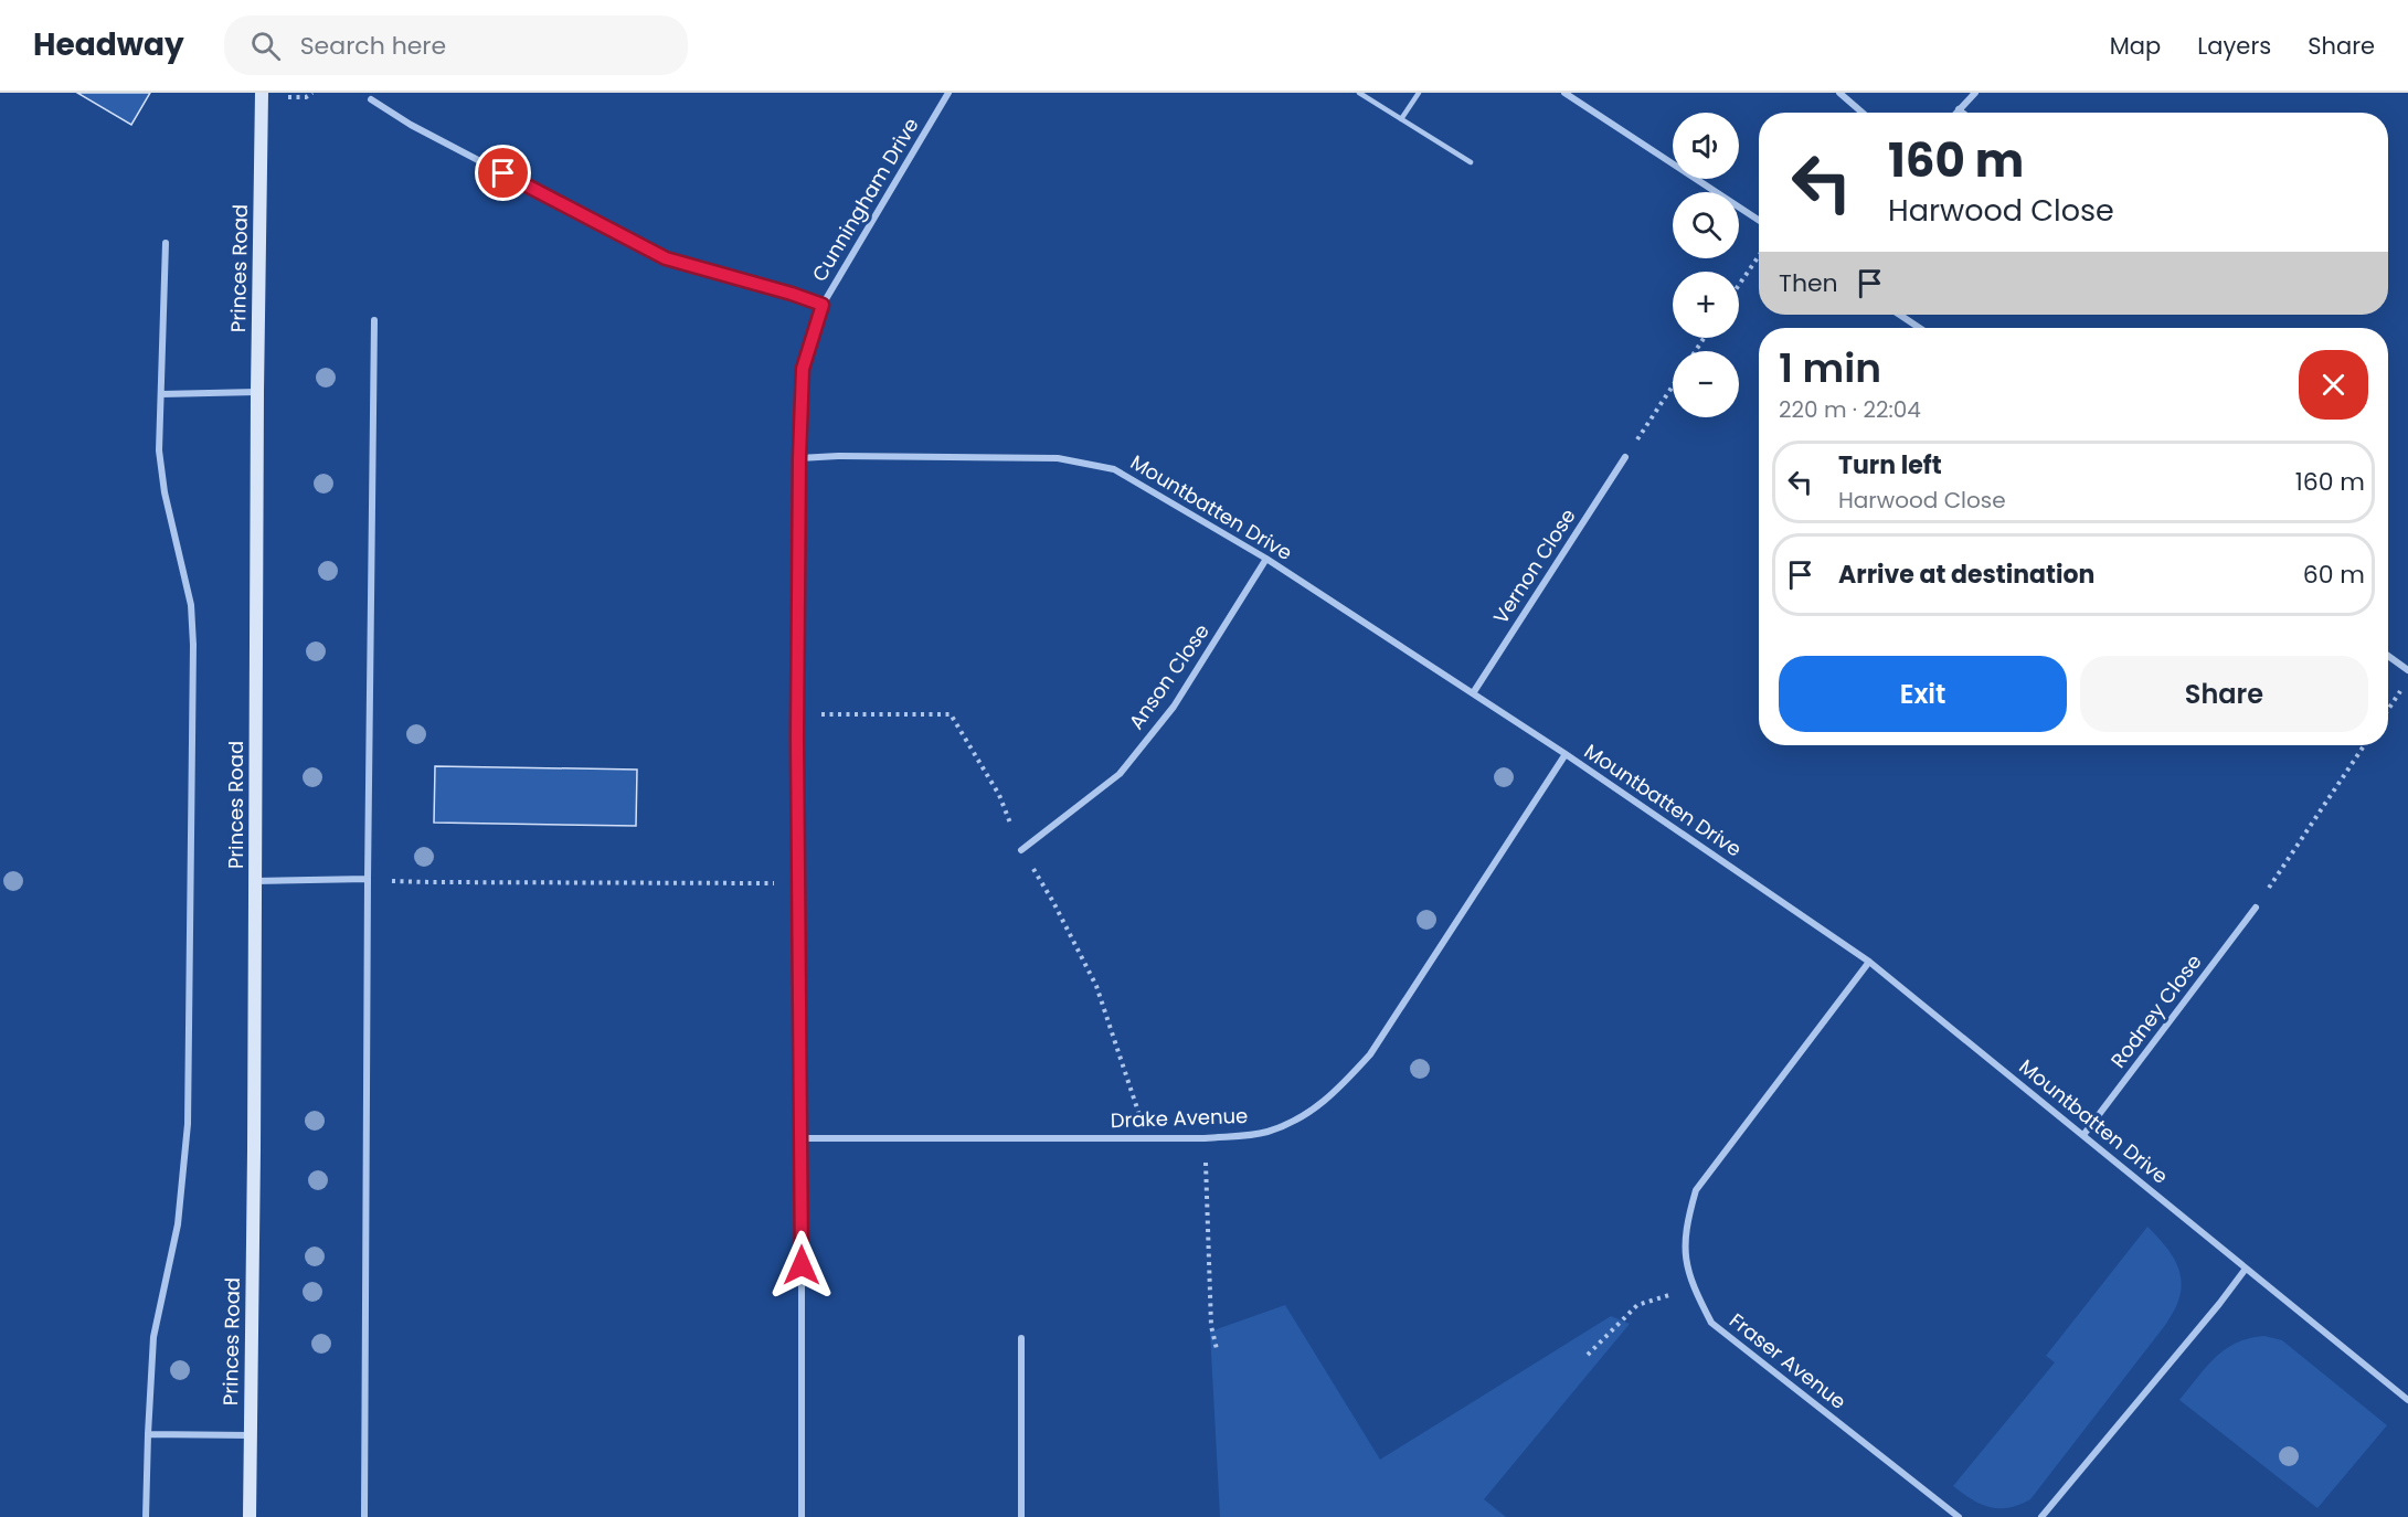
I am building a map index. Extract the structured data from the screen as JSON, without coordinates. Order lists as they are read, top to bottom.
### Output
{
  "streets": {
    "street": [
      "Cunningham Drive",
      "Princes Road",
      "Mountbatten Drive",
      "Vernon Close",
      "Anson Close",
      "Rodney Close",
      "Drake Avenue",
      "Fraser Avenue"
    ]
  },
  "crossings": [
    ["Cunningham Drive", "Mountbatten Drive"],
    ["Cunningham Drive", "Drake Avenue"],
    ["Mountbatten Drive", "Vernon Close"],
    ["Mountbatten Drive", "Anson Close"],
    ["Mountbatten Drive", "Rodney Close"],
    ["Mountbatten Drive", "Drake Avenue"],
    ["Mountbatten Drive", "Fraser Avenue"]
  ],
  "page": {
    "header": "Headway",
    "search": "Search here",
    "nav": ["Map", "Layers", "Share"],
    "map_buttons": ["+", "−"],
    "turn": ["160 m", "Harwood Close"],
    "then": "Then",
    "heading": ["1 min", "220 m · 22:04"],
    "list": [
      {
        "name": "Turn left",
        "note": "Harwood Close",
        "value": "160 m"
      },
      {
        "name": "Arrive at destination",
        "value": "60 m"
      }
    ],
    "buttons": ["Exit", "Share"]
  }
}
